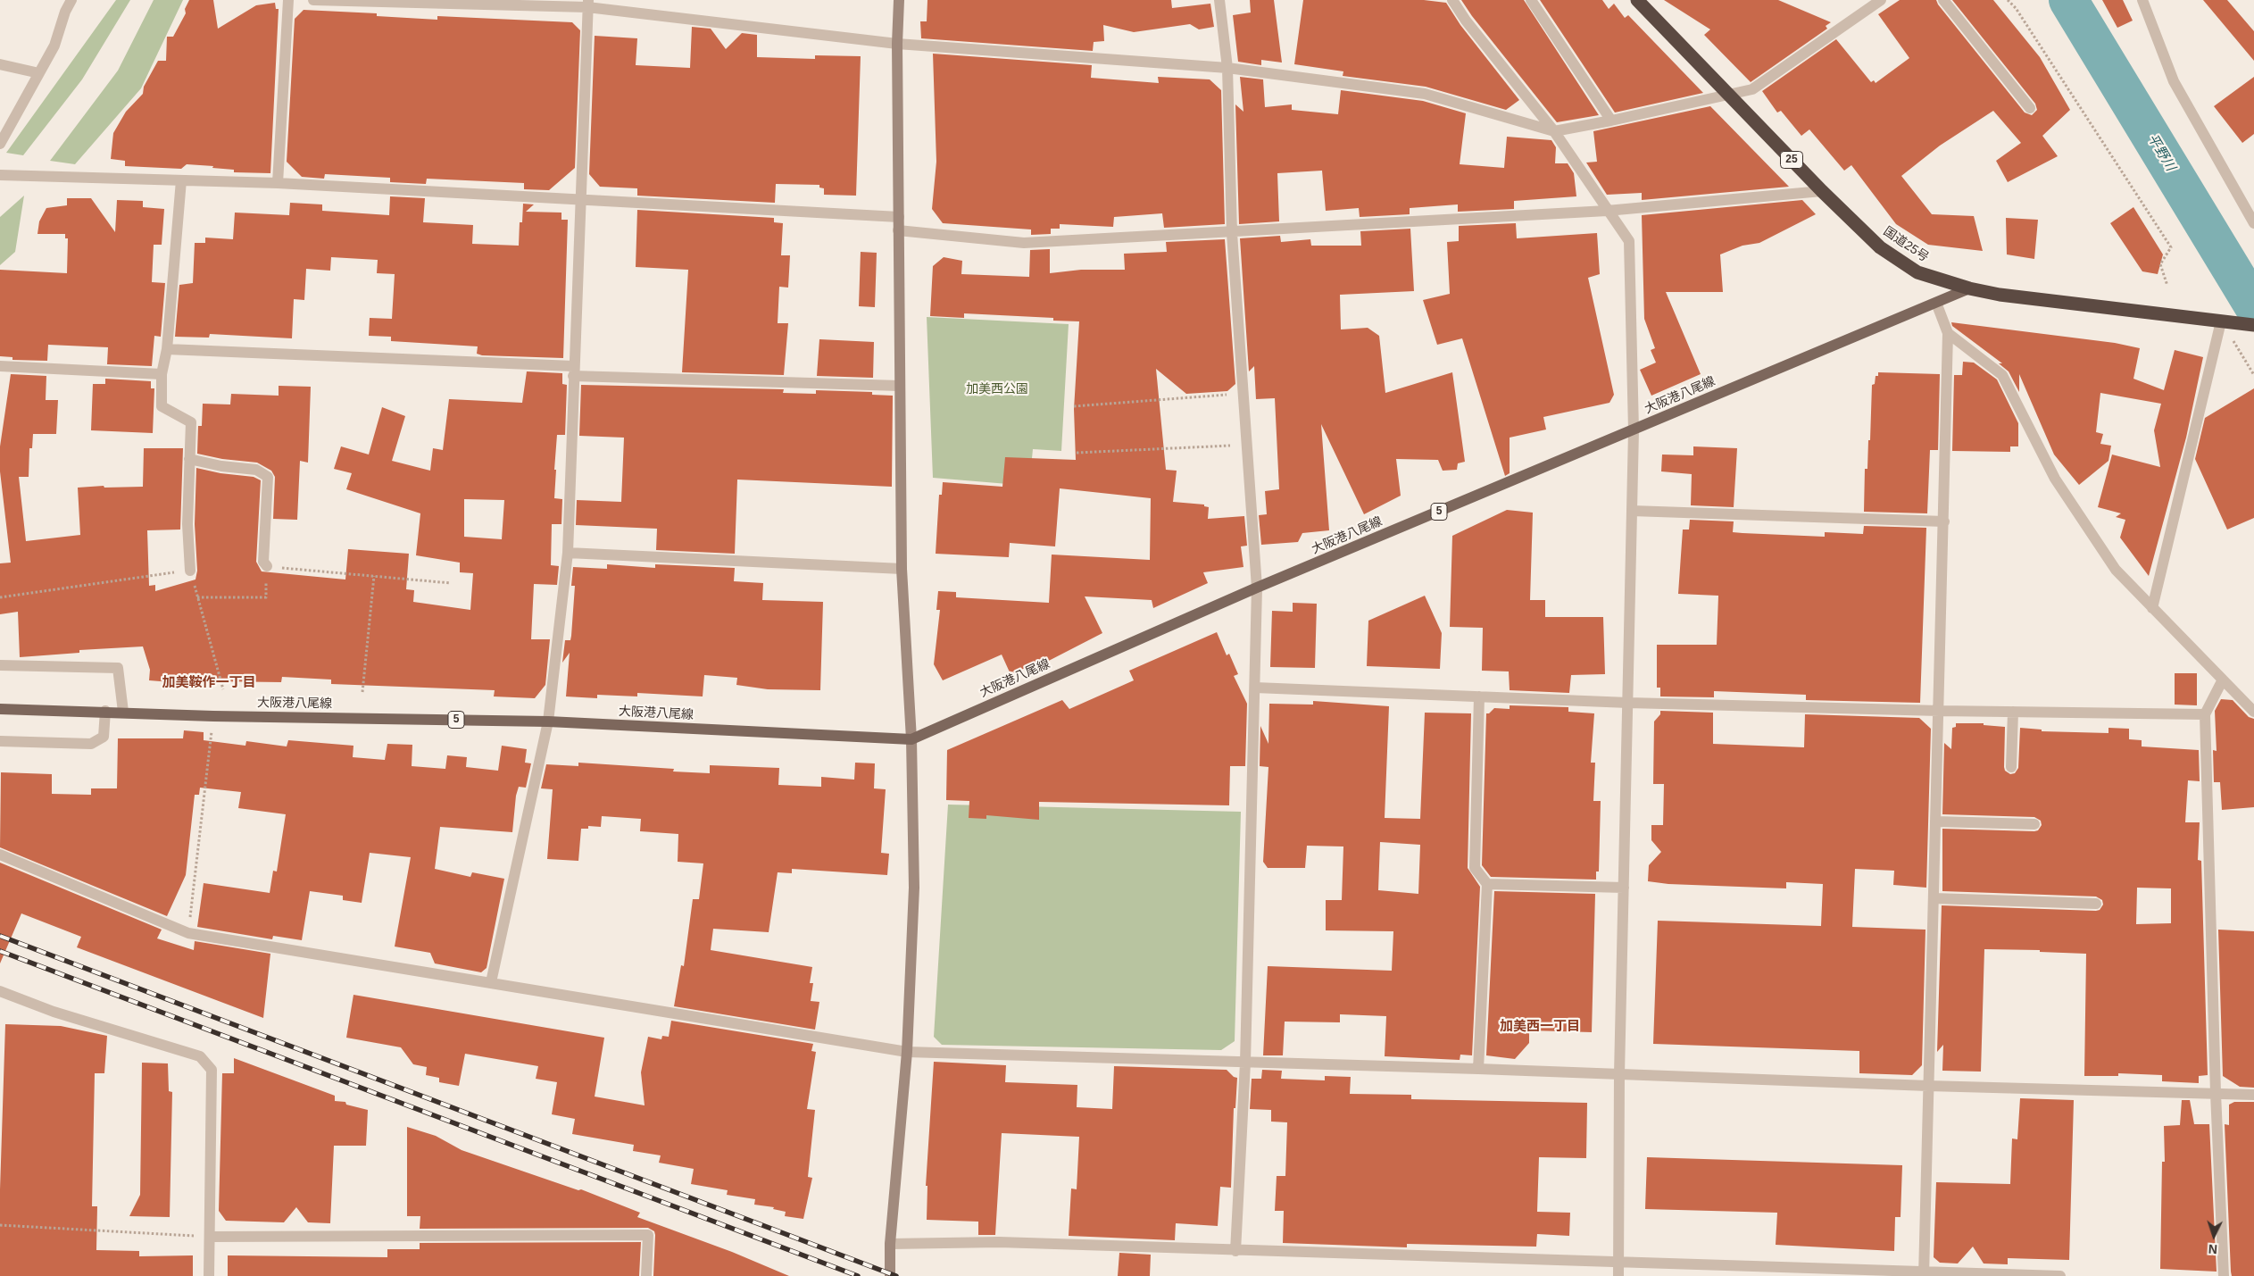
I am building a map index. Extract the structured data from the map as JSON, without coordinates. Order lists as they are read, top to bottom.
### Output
{
  "streets": {
    "highway": ["25", "国道25号"],
    "main road": ["大阪港八尾線", "5"]
  },
  "crossings": [
    ["国道25号", "大阪港八尾線"]
  ],
  "districts": ["加美鞍作一丁目", "加美西一丁目"],
  "water": ["平野川"],
  "parks": ["加美西公園"],
  "north": "bottom"
}
